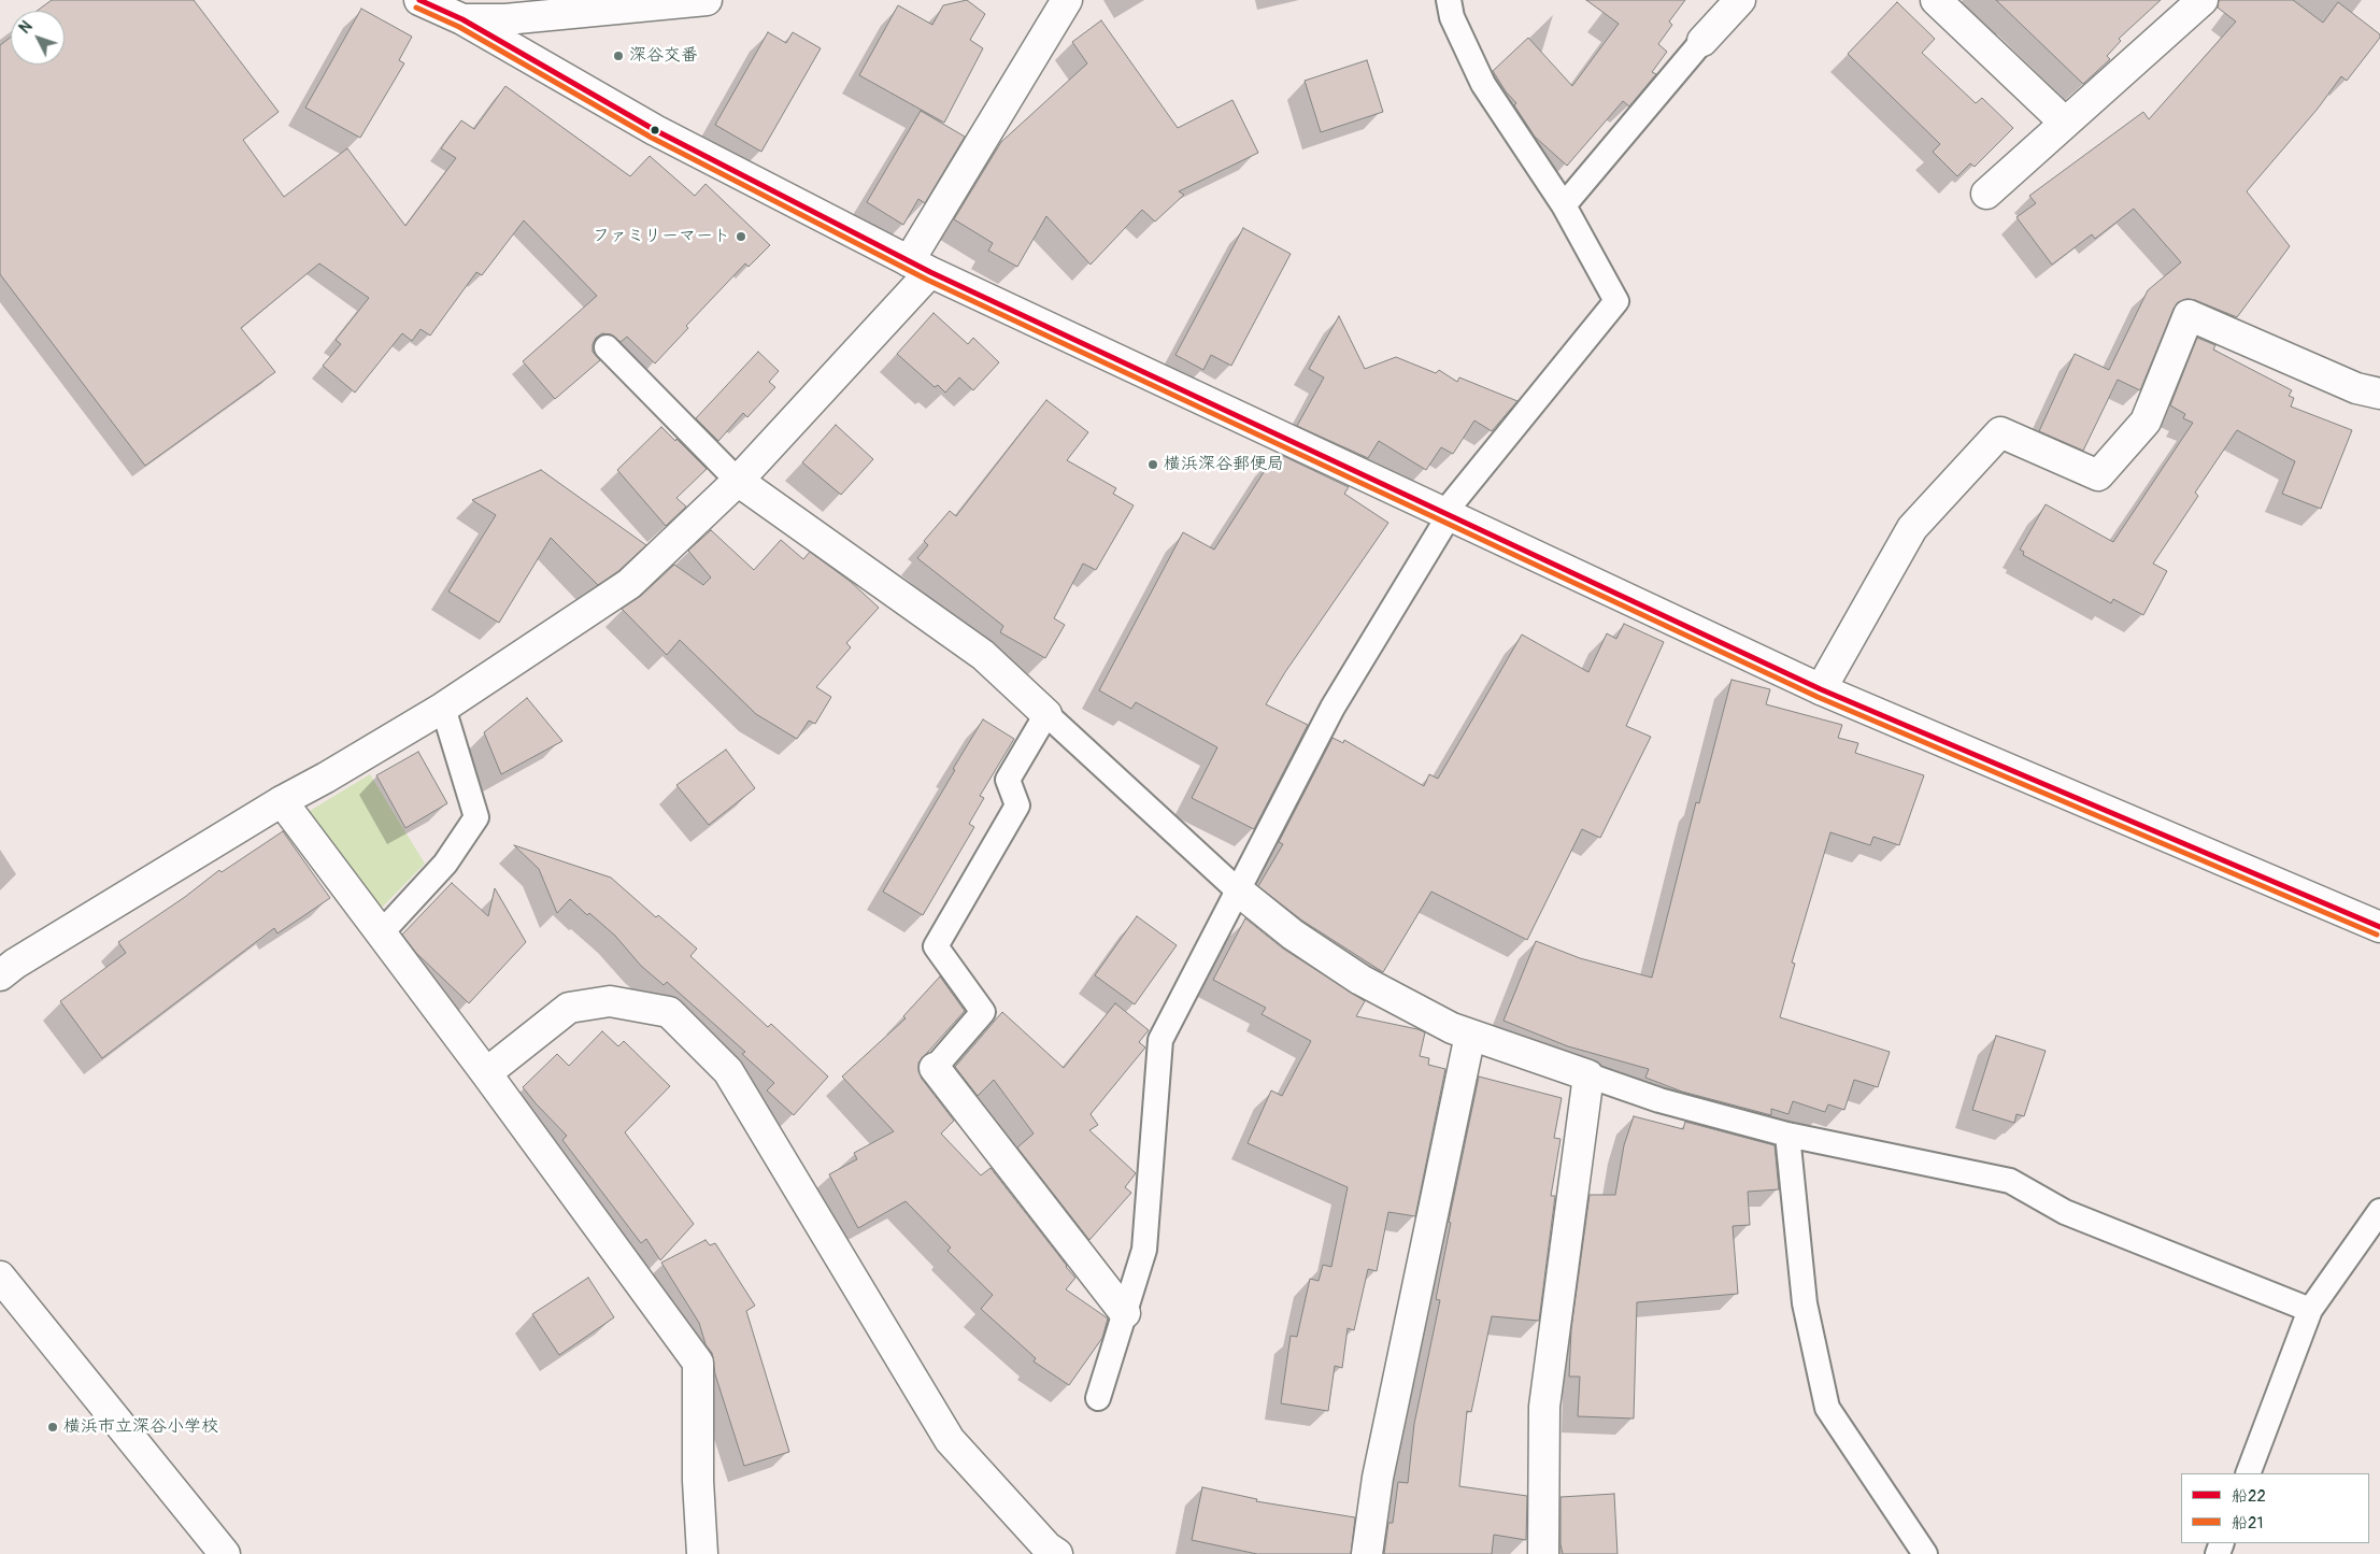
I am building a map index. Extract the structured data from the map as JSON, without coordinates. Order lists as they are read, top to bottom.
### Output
{
  "places": [
    "深谷交番",
    "ファミリーマート",
    "横浜深谷郵便局",
    "横浜市立深谷小学校"
  ],
  "lines": ["transit line 船22", "transit line 船21"],
  "legend": ["船22", "船21"],
  "north": "top left"
}
